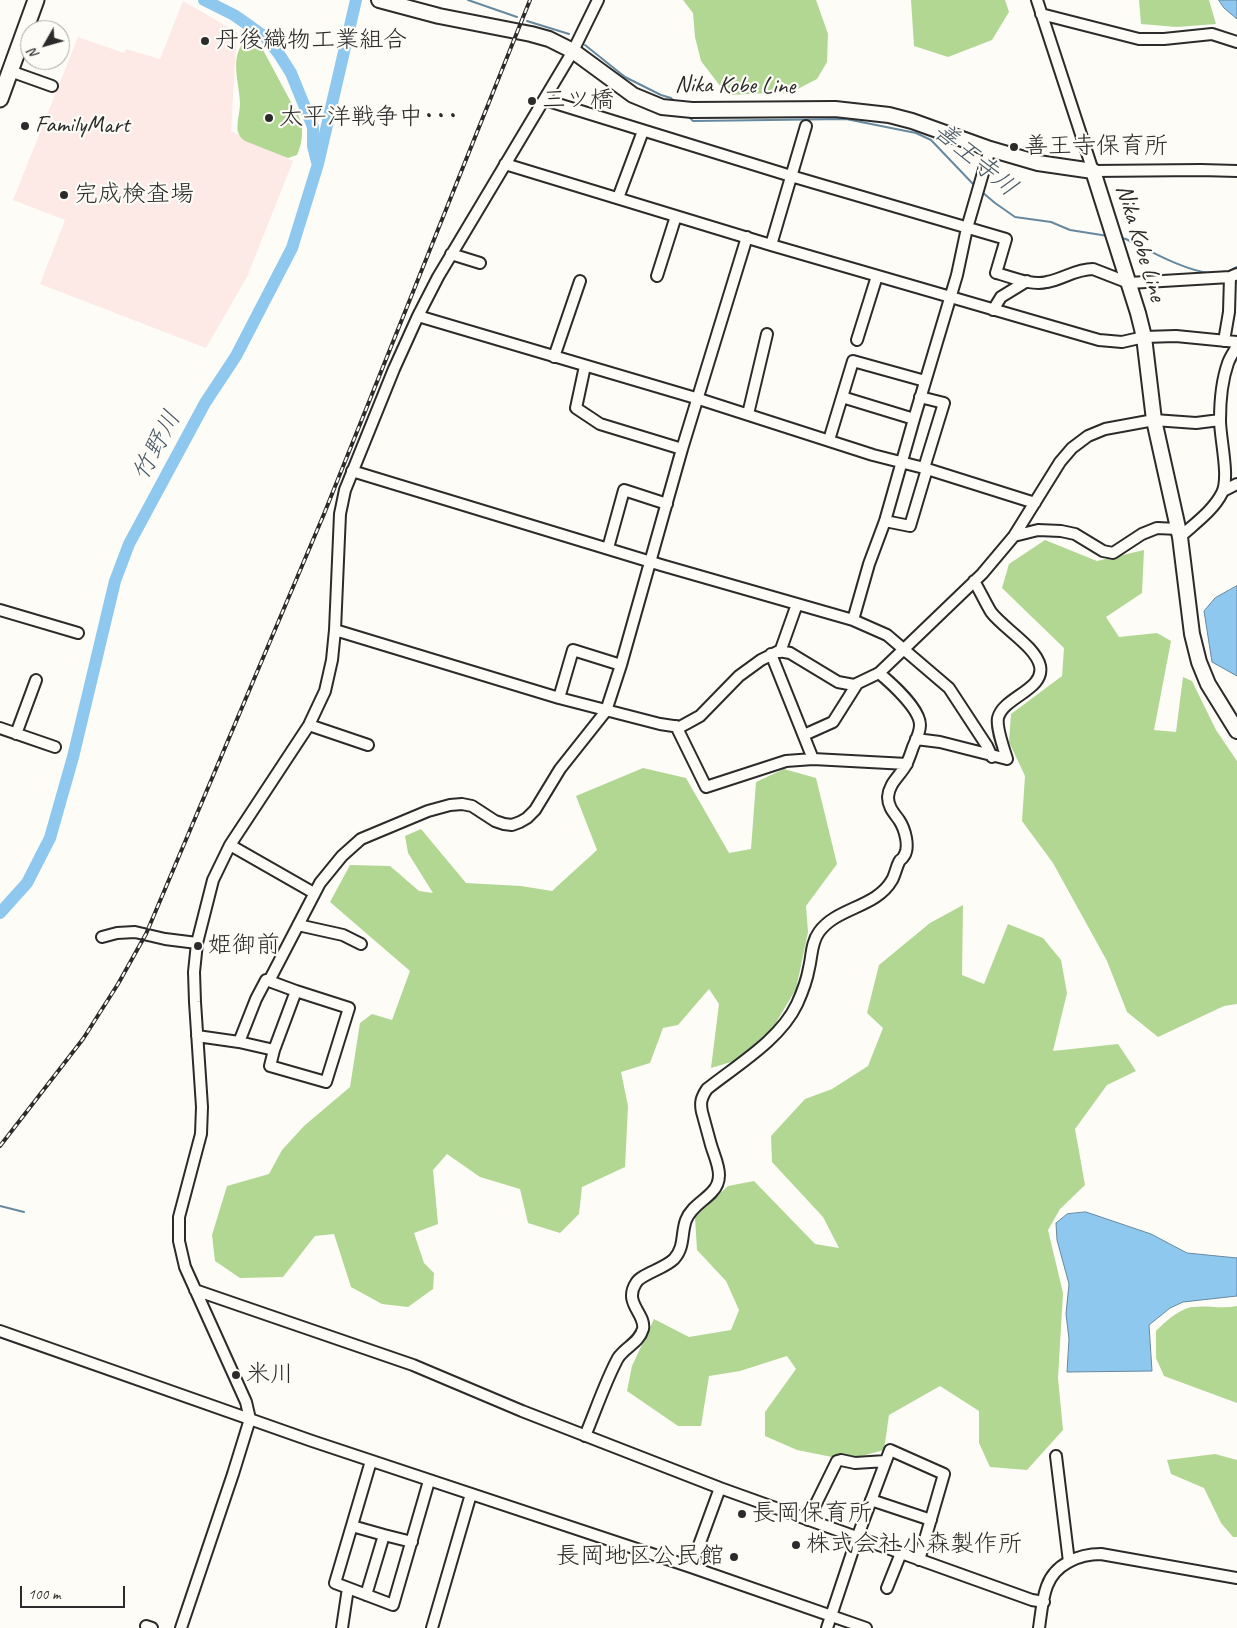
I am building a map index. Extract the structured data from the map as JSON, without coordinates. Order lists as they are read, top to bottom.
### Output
{
  "streets": {
    "main road": ["Nika Kobe Line"]
  },
  "water": ["善王寺川", "竹野川"],
  "places": [
    "丹後織物工業組合",
    "三ツ橋",
    "太平洋戦争中･･･",
    "FamilyMart",
    "善王寺保育所",
    "完成検査場",
    "姫御前",
    "米川",
    "長岡保育所",
    "株式会社小森製作所",
    "長岡地区公民館"
  ],
  "scale_bar": "100 m",
  "north": "bottom left"
}
